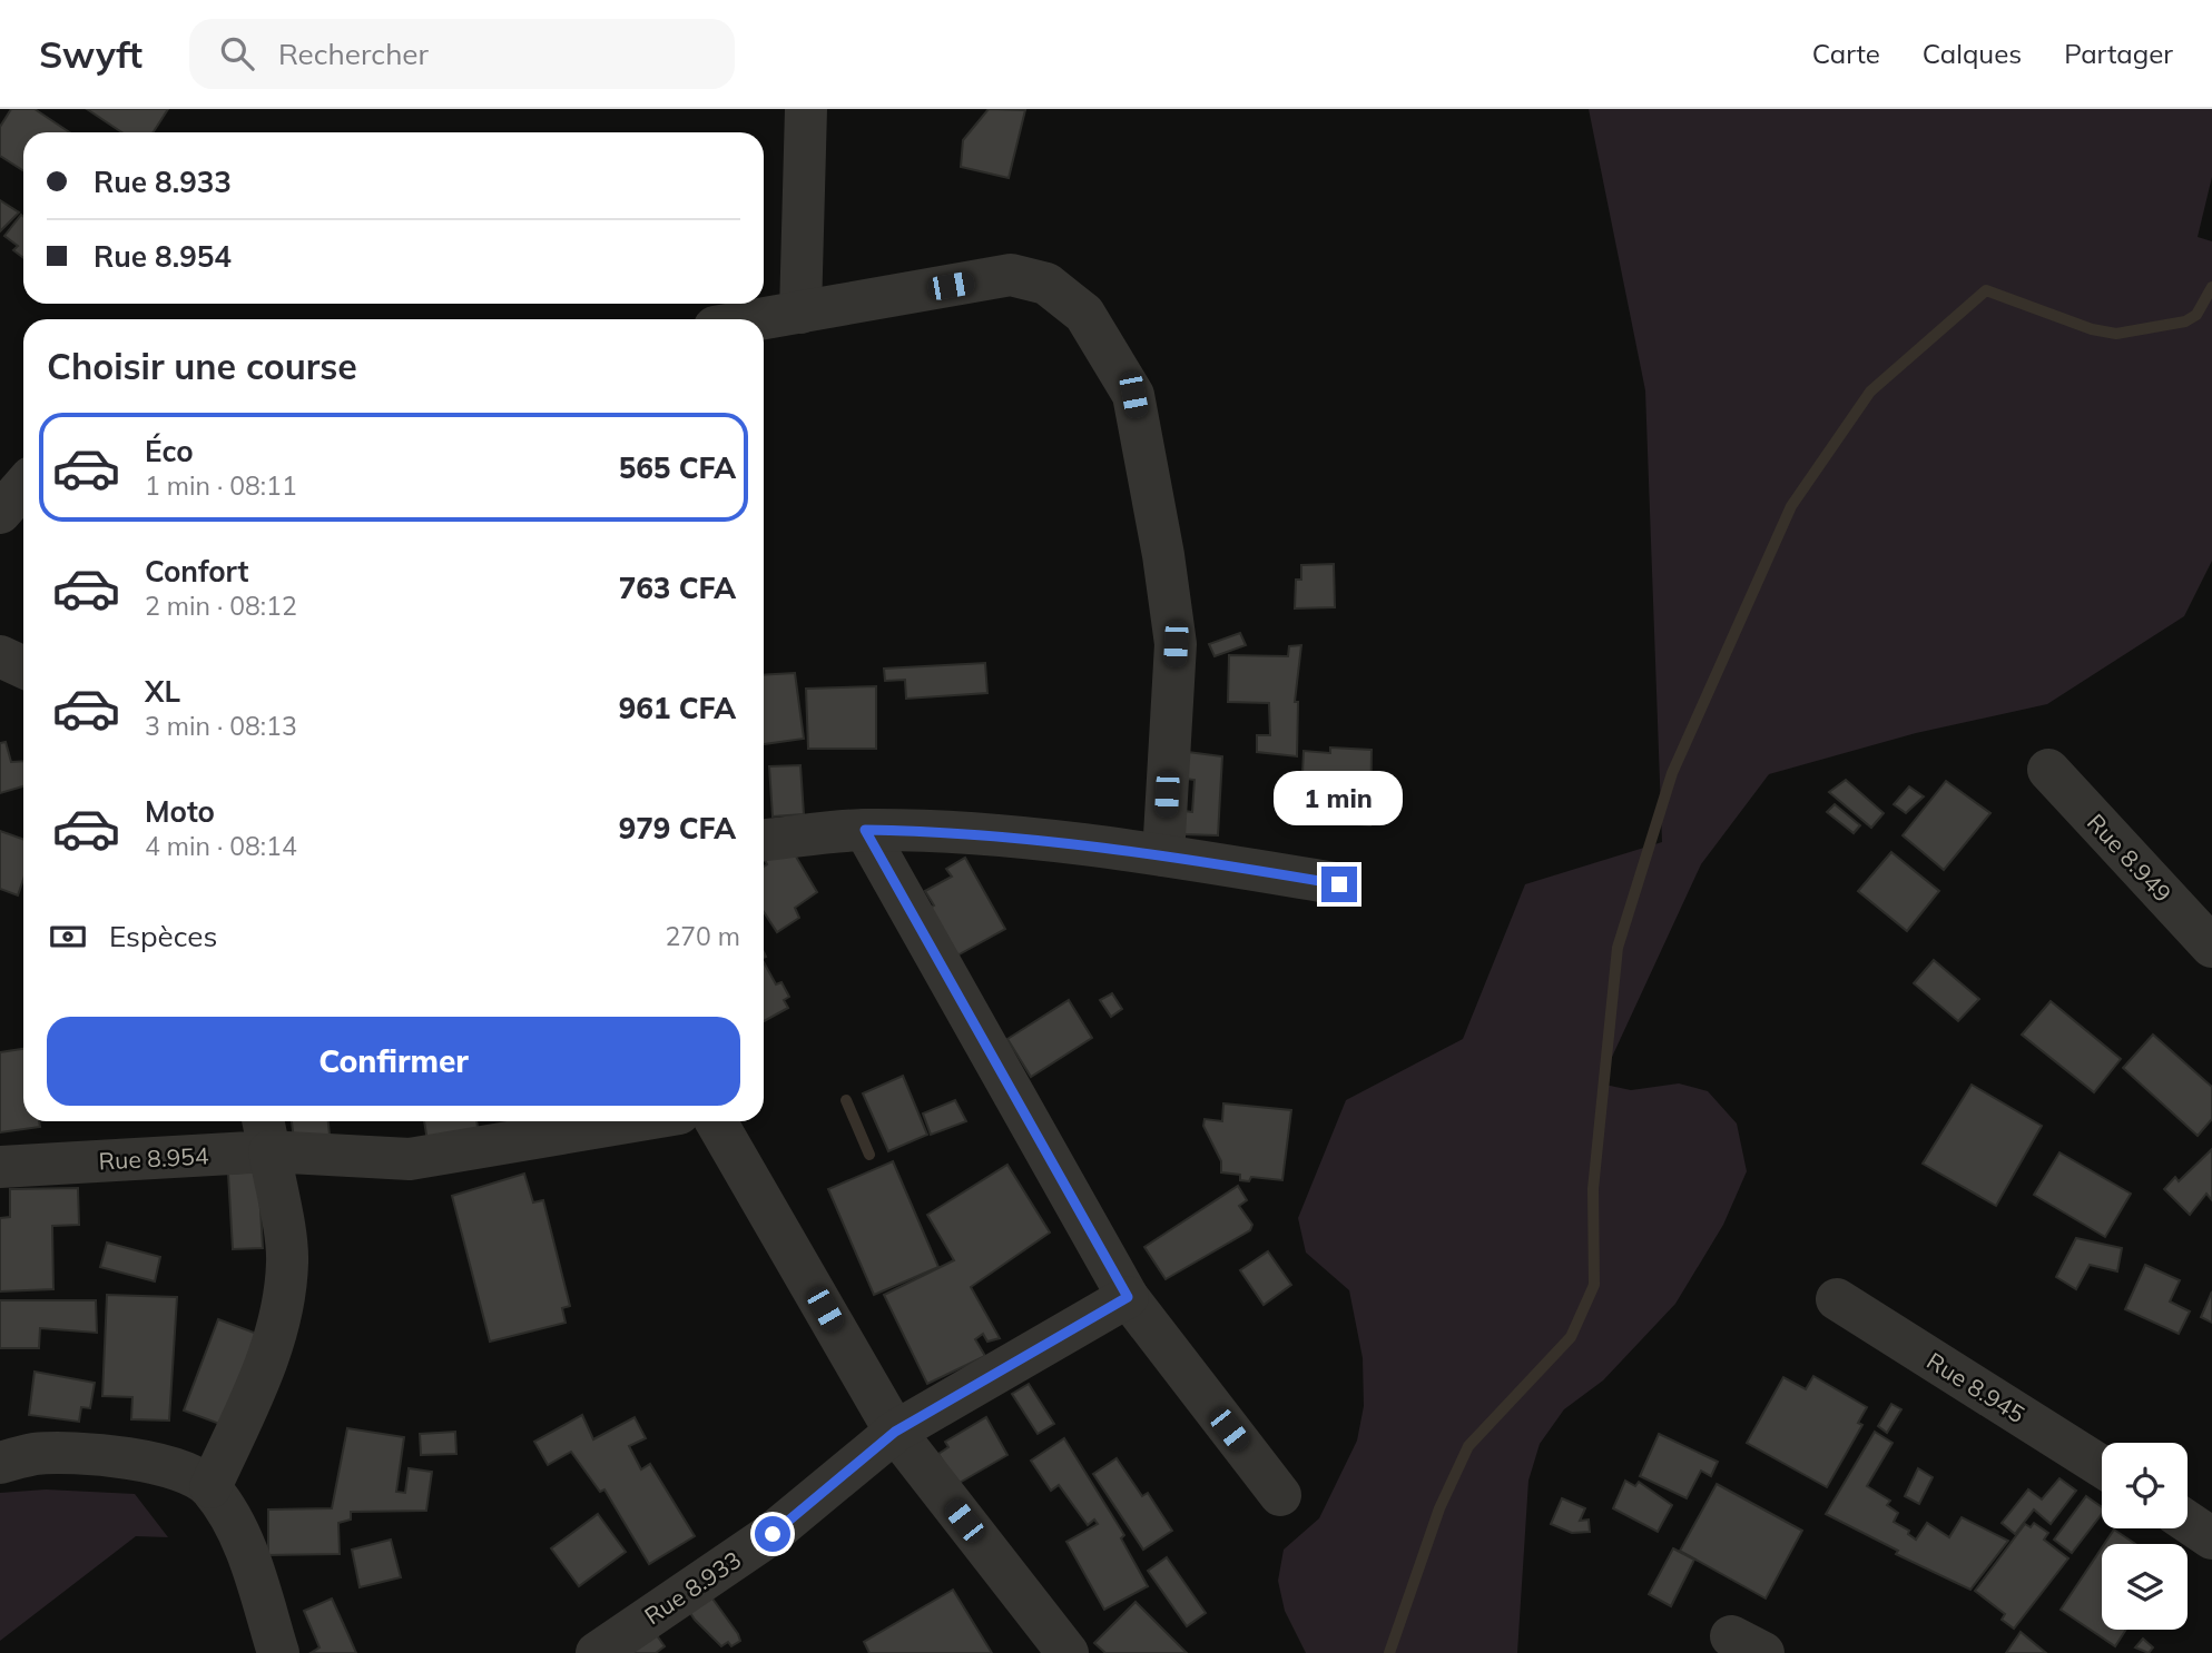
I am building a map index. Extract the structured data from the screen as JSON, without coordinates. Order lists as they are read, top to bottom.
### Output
{
  "streets": {
    "street": [
      "Rue 8.949",
      "Rue 8.954",
      "Rue 8.945",
      "Rue 8.933"
    ]
  },
  "page": {
    "header": "Swyft",
    "search": "Rechercher",
    "nav": ["Carte", "Calques", "Partager"],
    "banner": ["Rue 8.933", "Rue 8.954"],
    "heading": "Choisir une course",
    "list": [
      {
        "name": "Éco",
        "note": "1 min · 08:11",
        "value": "565 CFA"
      },
      {
        "name": "Confort",
        "note": "2 min · 08:12",
        "value": "763 CFA"
      },
      {
        "name": "XL",
        "note": "3 min · 08:13",
        "value": "961 CFA"
      },
      {
        "name": "Moto",
        "note": "4 min · 08:14",
        "value": "979 CFA"
      }
    ],
    "bubble": "1 min",
    "pay": ["Espèces", "270 m"],
    "buttons": "Confirmer"
  }
}
